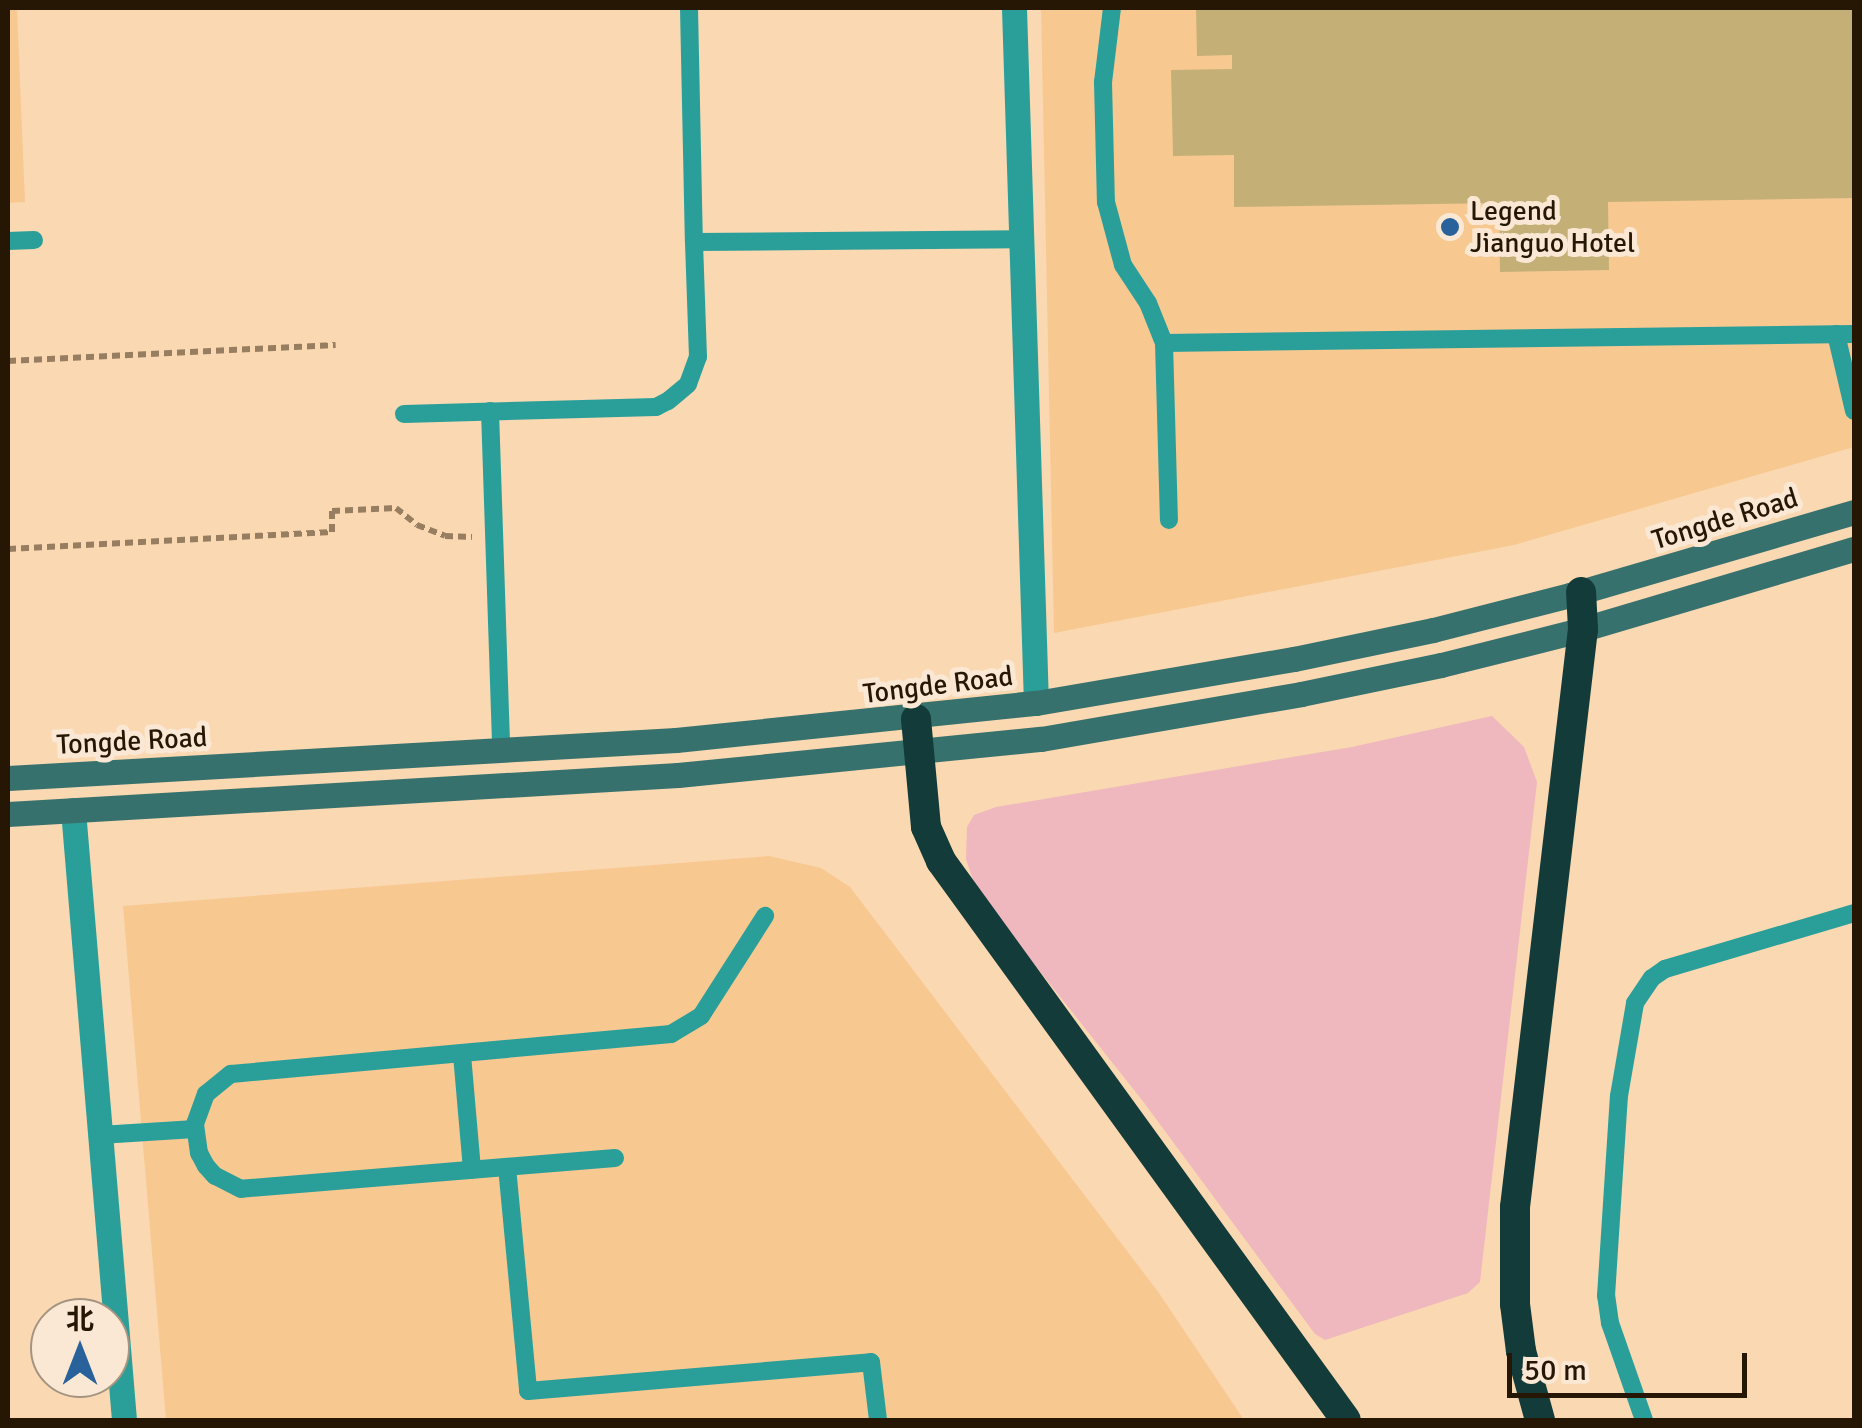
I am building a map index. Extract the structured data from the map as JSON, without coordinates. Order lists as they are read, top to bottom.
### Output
{
  "streets": {
    "main road": ["Tongde Road"]
  },
  "places": ["Legend Jianguo Hotel"],
  "scale_bar": "50 m",
  "north": "top"
}
